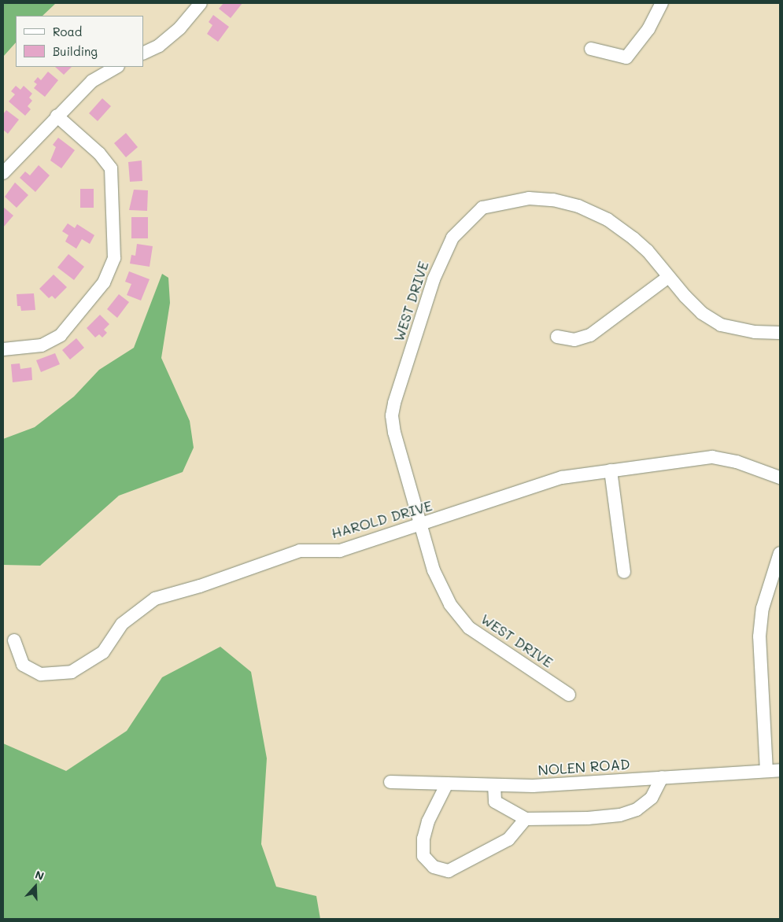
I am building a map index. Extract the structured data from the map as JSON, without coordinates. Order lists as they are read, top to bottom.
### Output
{
  "streets": {
    "street": ["WEST DRIVE", "HAROLD DRIVE", "NOLEN ROAD"]
  },
  "crossings": [
    ["WEST DRIVE", "HAROLD DRIVE"]
  ],
  "legend": ["Road", "Building"],
  "north": "top"
}
